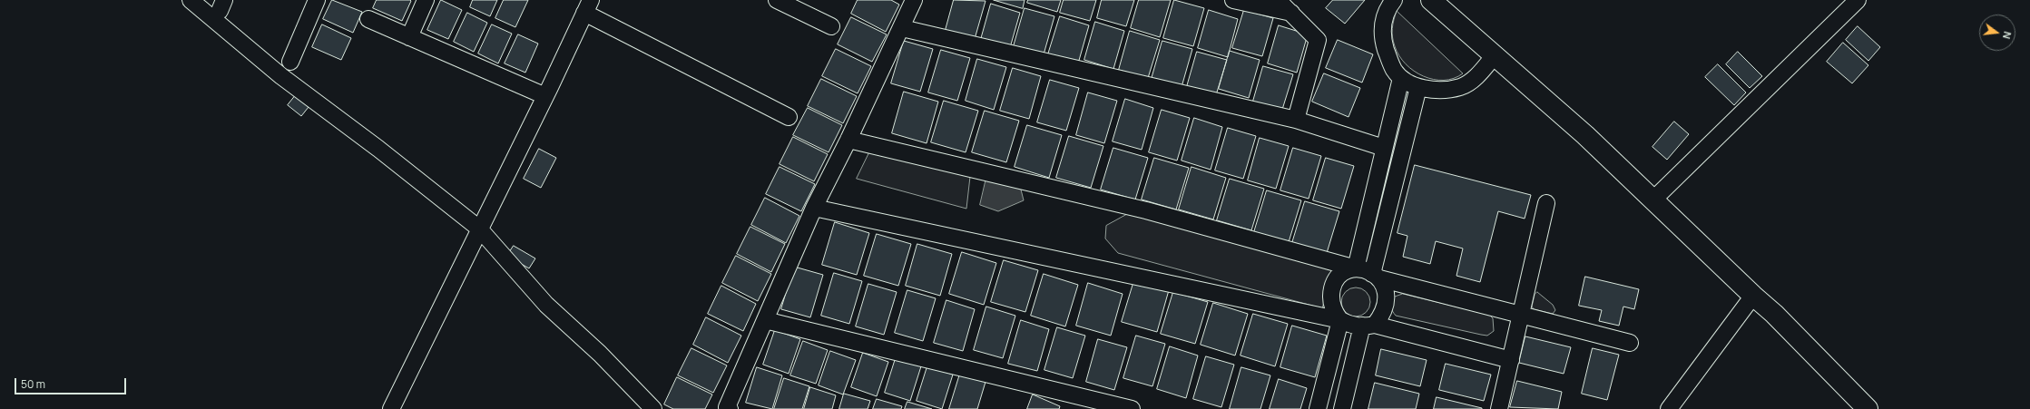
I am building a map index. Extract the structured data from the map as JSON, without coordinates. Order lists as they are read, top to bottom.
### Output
{
  "scale_bar": "50 m",
  "north": "right"
}
